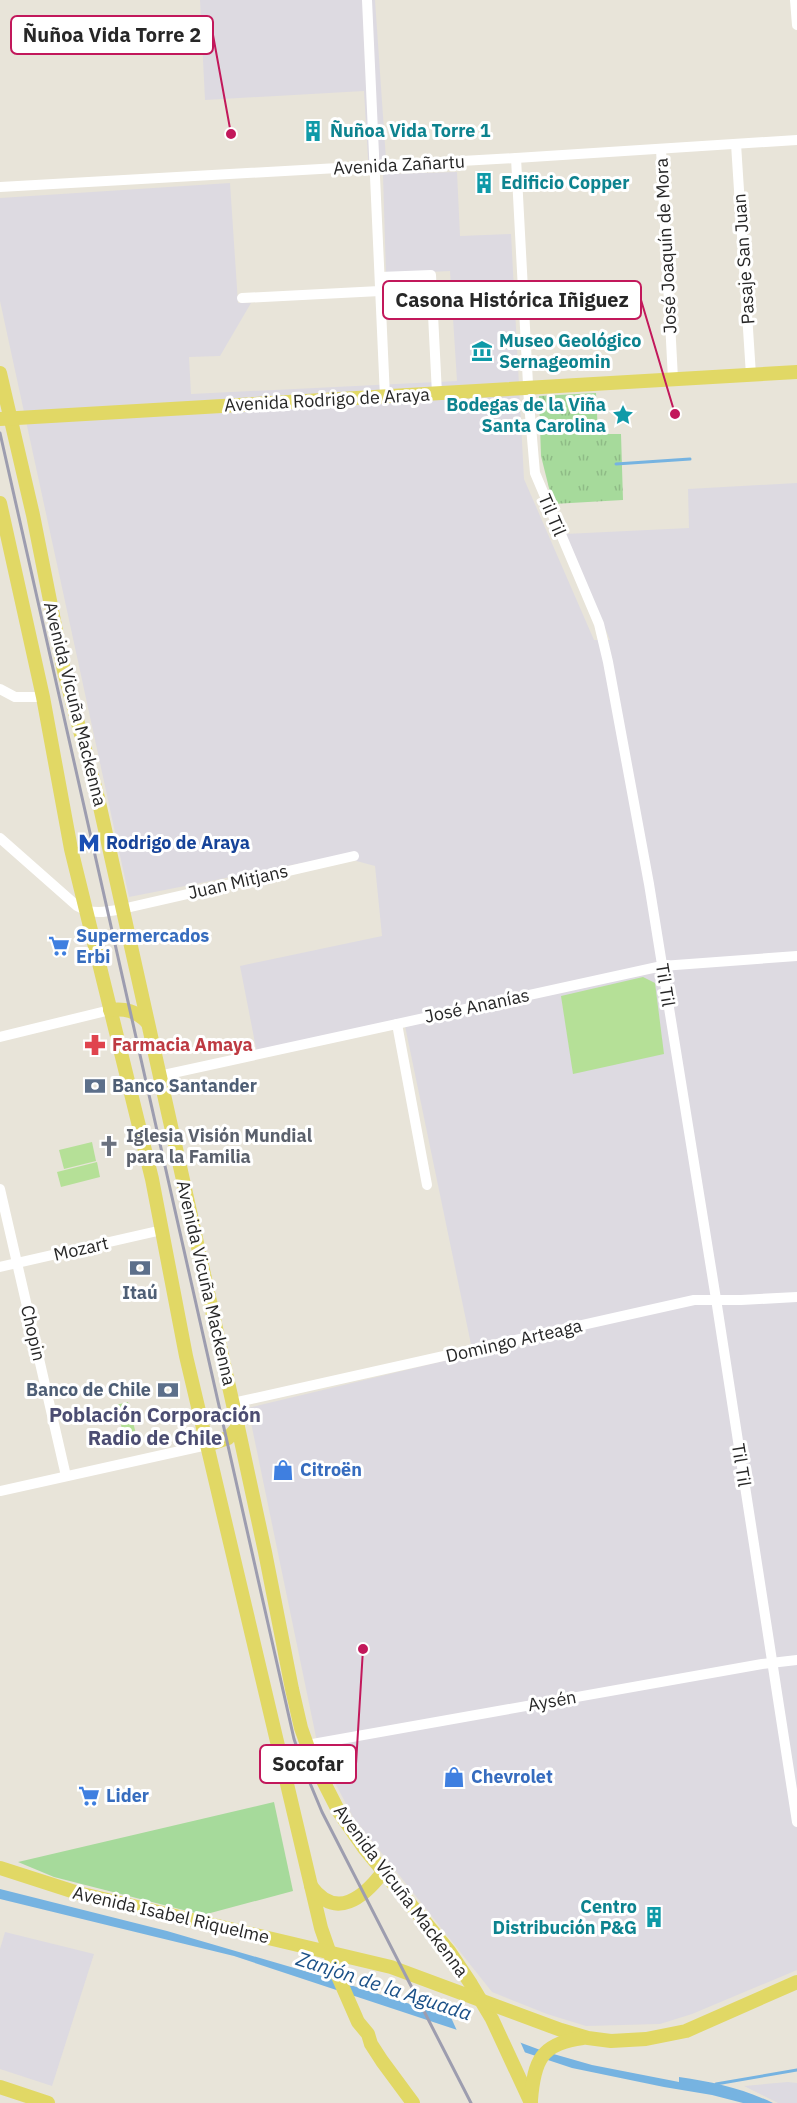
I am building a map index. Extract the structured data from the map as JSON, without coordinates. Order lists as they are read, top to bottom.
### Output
{
  "streets": {
    "main road": ["Avenida Rodrigo de Araya", "Avenida Vicuña Mackenna", "Avenida Isabel Riquelme"],
    "street": [
      "Avenida Zañartu",
      "José Joaquín de Mora",
      "Pasaje San Juan",
      "Til Til",
      "Juan Mitjans",
      "José Ananías",
      "Mozart",
      "Chopin",
      "Domingo Arteaga",
      "Aysén"
    ]
  },
  "crossings": [
    ["Avenida Zañartu", "José Joaquín de Mora"],
    ["Avenida Zañartu", "Pasaje San Juan"],
    ["Avenida Zañartu", "Til Til"],
    ["José Joaquín de Mora", "Avenida Rodrigo de Araya"],
    ["Pasaje San Juan", "Avenida Rodrigo de Araya"],
    ["Avenida Rodrigo de Araya", "Til Til"],
    ["Avenida Rodrigo de Araya", "Avenida Vicuña Mackenna"],
    ["Til Til", "José Ananías"],
    ["Til Til", "Domingo Arteaga"],
    ["Til Til", "Aysén"],
    ["Avenida Vicuña Mackenna", "Juan Mitjans"],
    ["Avenida Vicuña Mackenna", "José Ananías"],
    ["Avenida Vicuña Mackenna", "Mozart"],
    ["Avenida Vicuña Mackenna", "Domingo Arteaga"],
    ["Avenida Vicuña Mackenna", "Aysén"],
    ["Avenida Vicuña Mackenna", "Avenida Isabel Riquelme"],
    ["Mozart", "Chopin"]
  ],
  "districts": ["Población Corporación Radio de Chile"],
  "water": ["Zanjón de la Aguada"],
  "places": {
    "building": ["Ñuñoa Vida Torre 1", "Edificio Copper", "Centro Distribución P&G"],
    "other": ["Ñuñoa Vida Torre 2", "Casona Histórica Iñiguez", "Socofar"],
    "museum": ["Museo Geológico Sernageomin"],
    "place": ["Bodegas de la Viña Santa Carolina"],
    "metro station": ["Rodrigo de Araya"],
    "supermarket": ["Supermercados Erbi", "Lider"],
    "pharmacy": ["Farmacia Amaya"],
    "bank": ["Banco Santander", "Itaú", "Banco de Chile"],
    "church": ["Iglesia Visión Mundial para la Familia"],
    "shop": ["Citroën", "Chevrolet"]
  }
}
